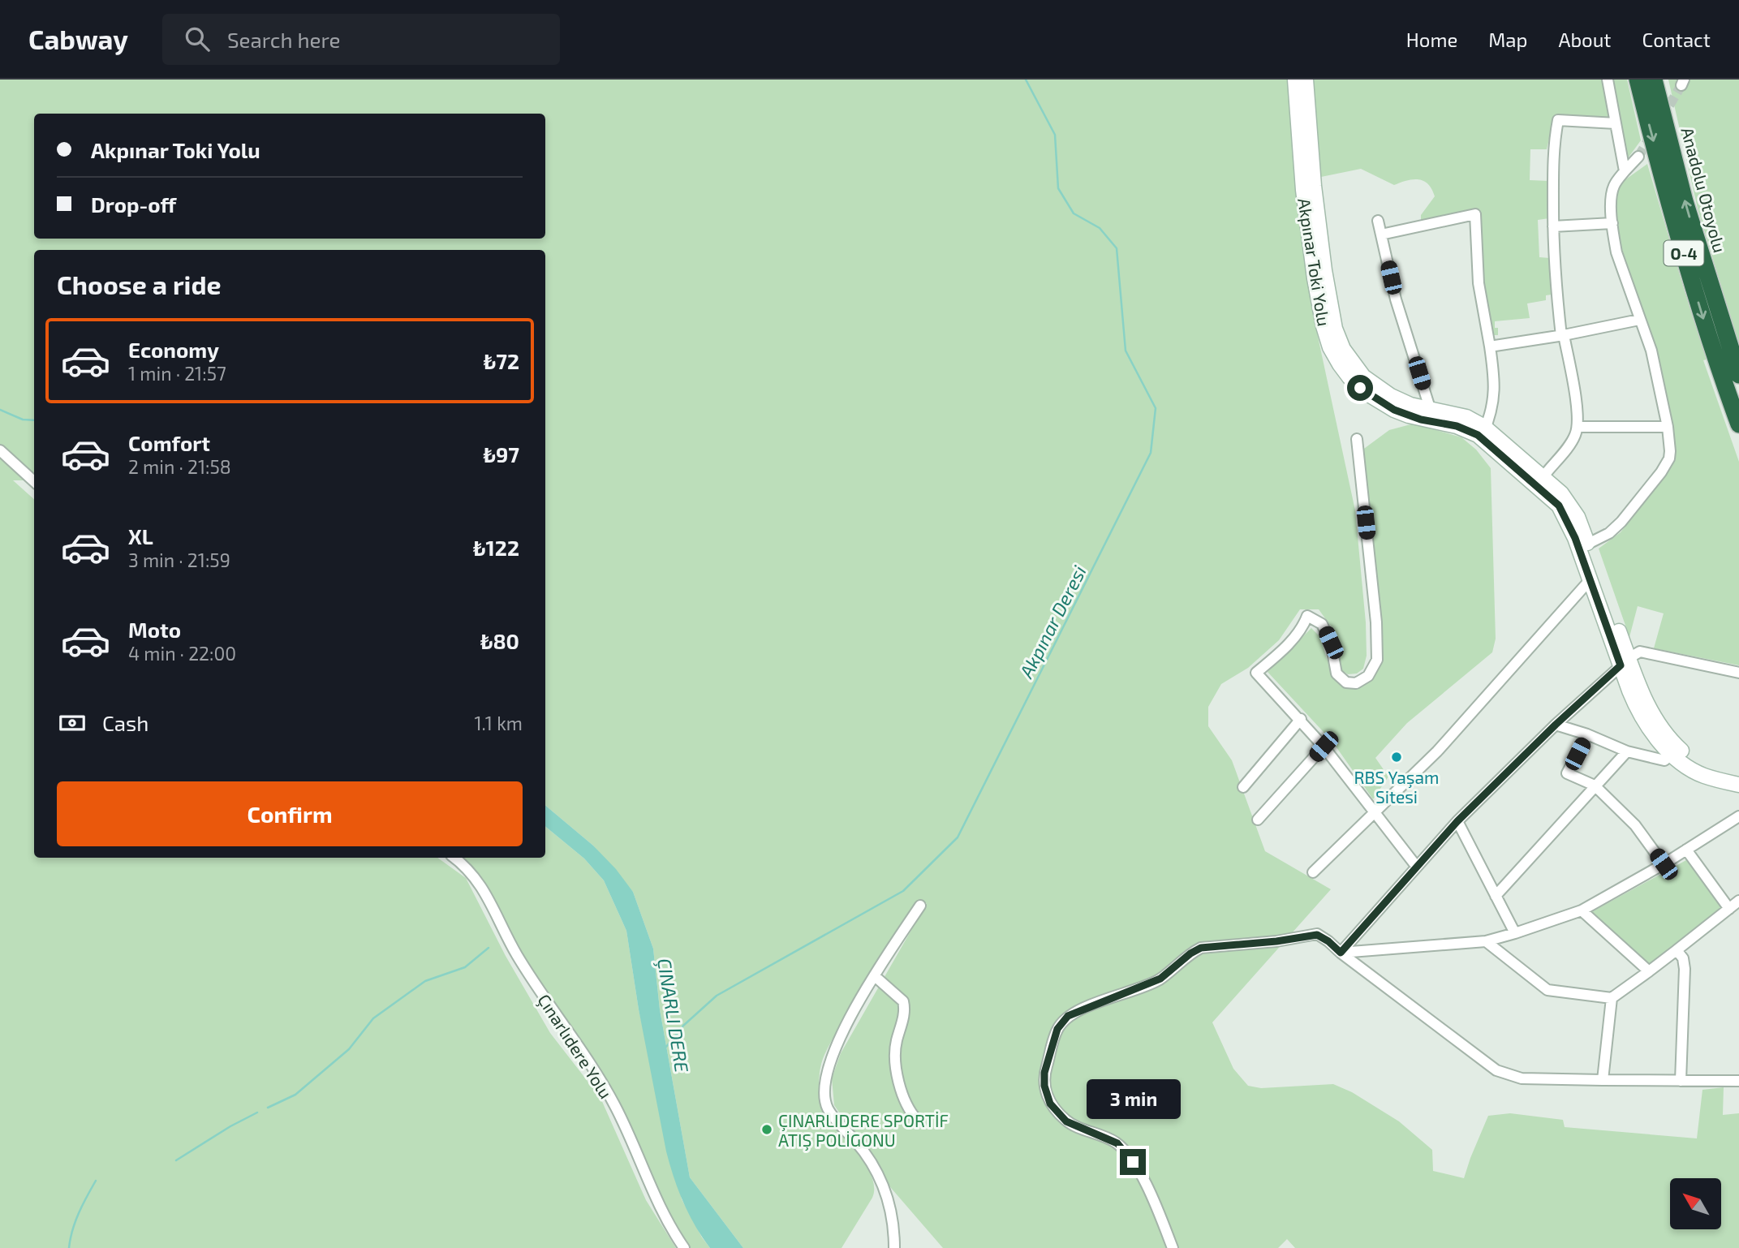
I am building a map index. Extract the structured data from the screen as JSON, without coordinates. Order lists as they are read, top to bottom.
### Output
{
  "streets": {
    "highway": ["Anadolu Otoyolu", "O-4"],
    "main road": ["Akpınar Toki Yolu"],
    "street": ["Çınarlıdere Yolu"]
  },
  "water": ["Akpınar Deresi", "ÇINARLI DERE"],
  "places": ["RBS Yaşam Sitesi", "ÇINARLIDERE SPORTİF ATIŞ POLİGONU"],
  "north": "top left",
  "page": {
    "header": "Cabway",
    "search": "Search here",
    "nav": [
      "Home",
      "Map",
      "About",
      "Contact"
    ],
    "banner": ["Akpınar Toki Yolu", "Drop-off"],
    "heading": "Choose a ride",
    "list": [
      {
        "name": "Economy",
        "note": "1 min · 21:57",
        "value": "₺72"
      },
      {
        "name": "Comfort",
        "note": "2 min · 21:58",
        "value": "₺97"
      },
      {
        "name": "XL",
        "note": "3 min · 21:59",
        "value": "₺122"
      },
      {
        "name": "Moto",
        "note": "4 min · 22:00",
        "value": "₺80"
      }
    ],
    "pay": ["Cash", "1.1 km"],
    "buttons": "Confirm",
    "bubble": "3 min"
  }
}
